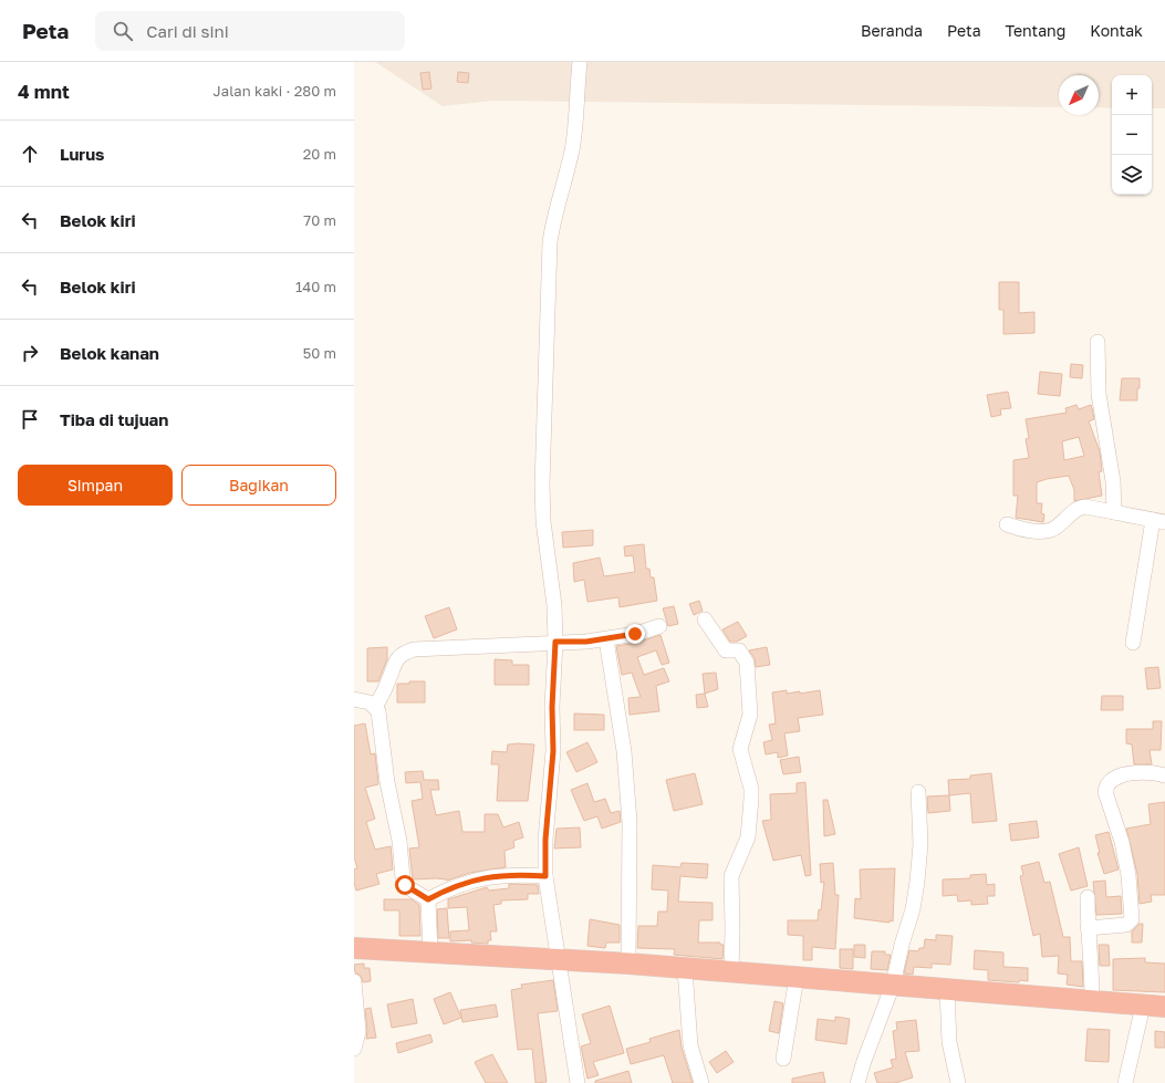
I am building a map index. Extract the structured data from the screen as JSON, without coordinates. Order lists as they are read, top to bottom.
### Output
{
  "north": "bottom left",
  "page": {
    "header": "Peta",
    "search": "Cari di sini",
    "nav": [
      "Beranda",
      "Peta",
      "Tentang",
      "Kontak"
    ],
    "heading": ["4 mnt", "Jalan kaki · 280 m"],
    "map_buttons": ["+", "−"],
    "list": [
      ["Lurus", "20 m"],
      ["Belok kiri", "70 m"],
      ["Belok kiri", "140 m"],
      ["Belok kanan", "50 m"],
      "Tiba di tujuan"
    ],
    "buttons": ["Simpan", "Bagikan"]
  }
}
